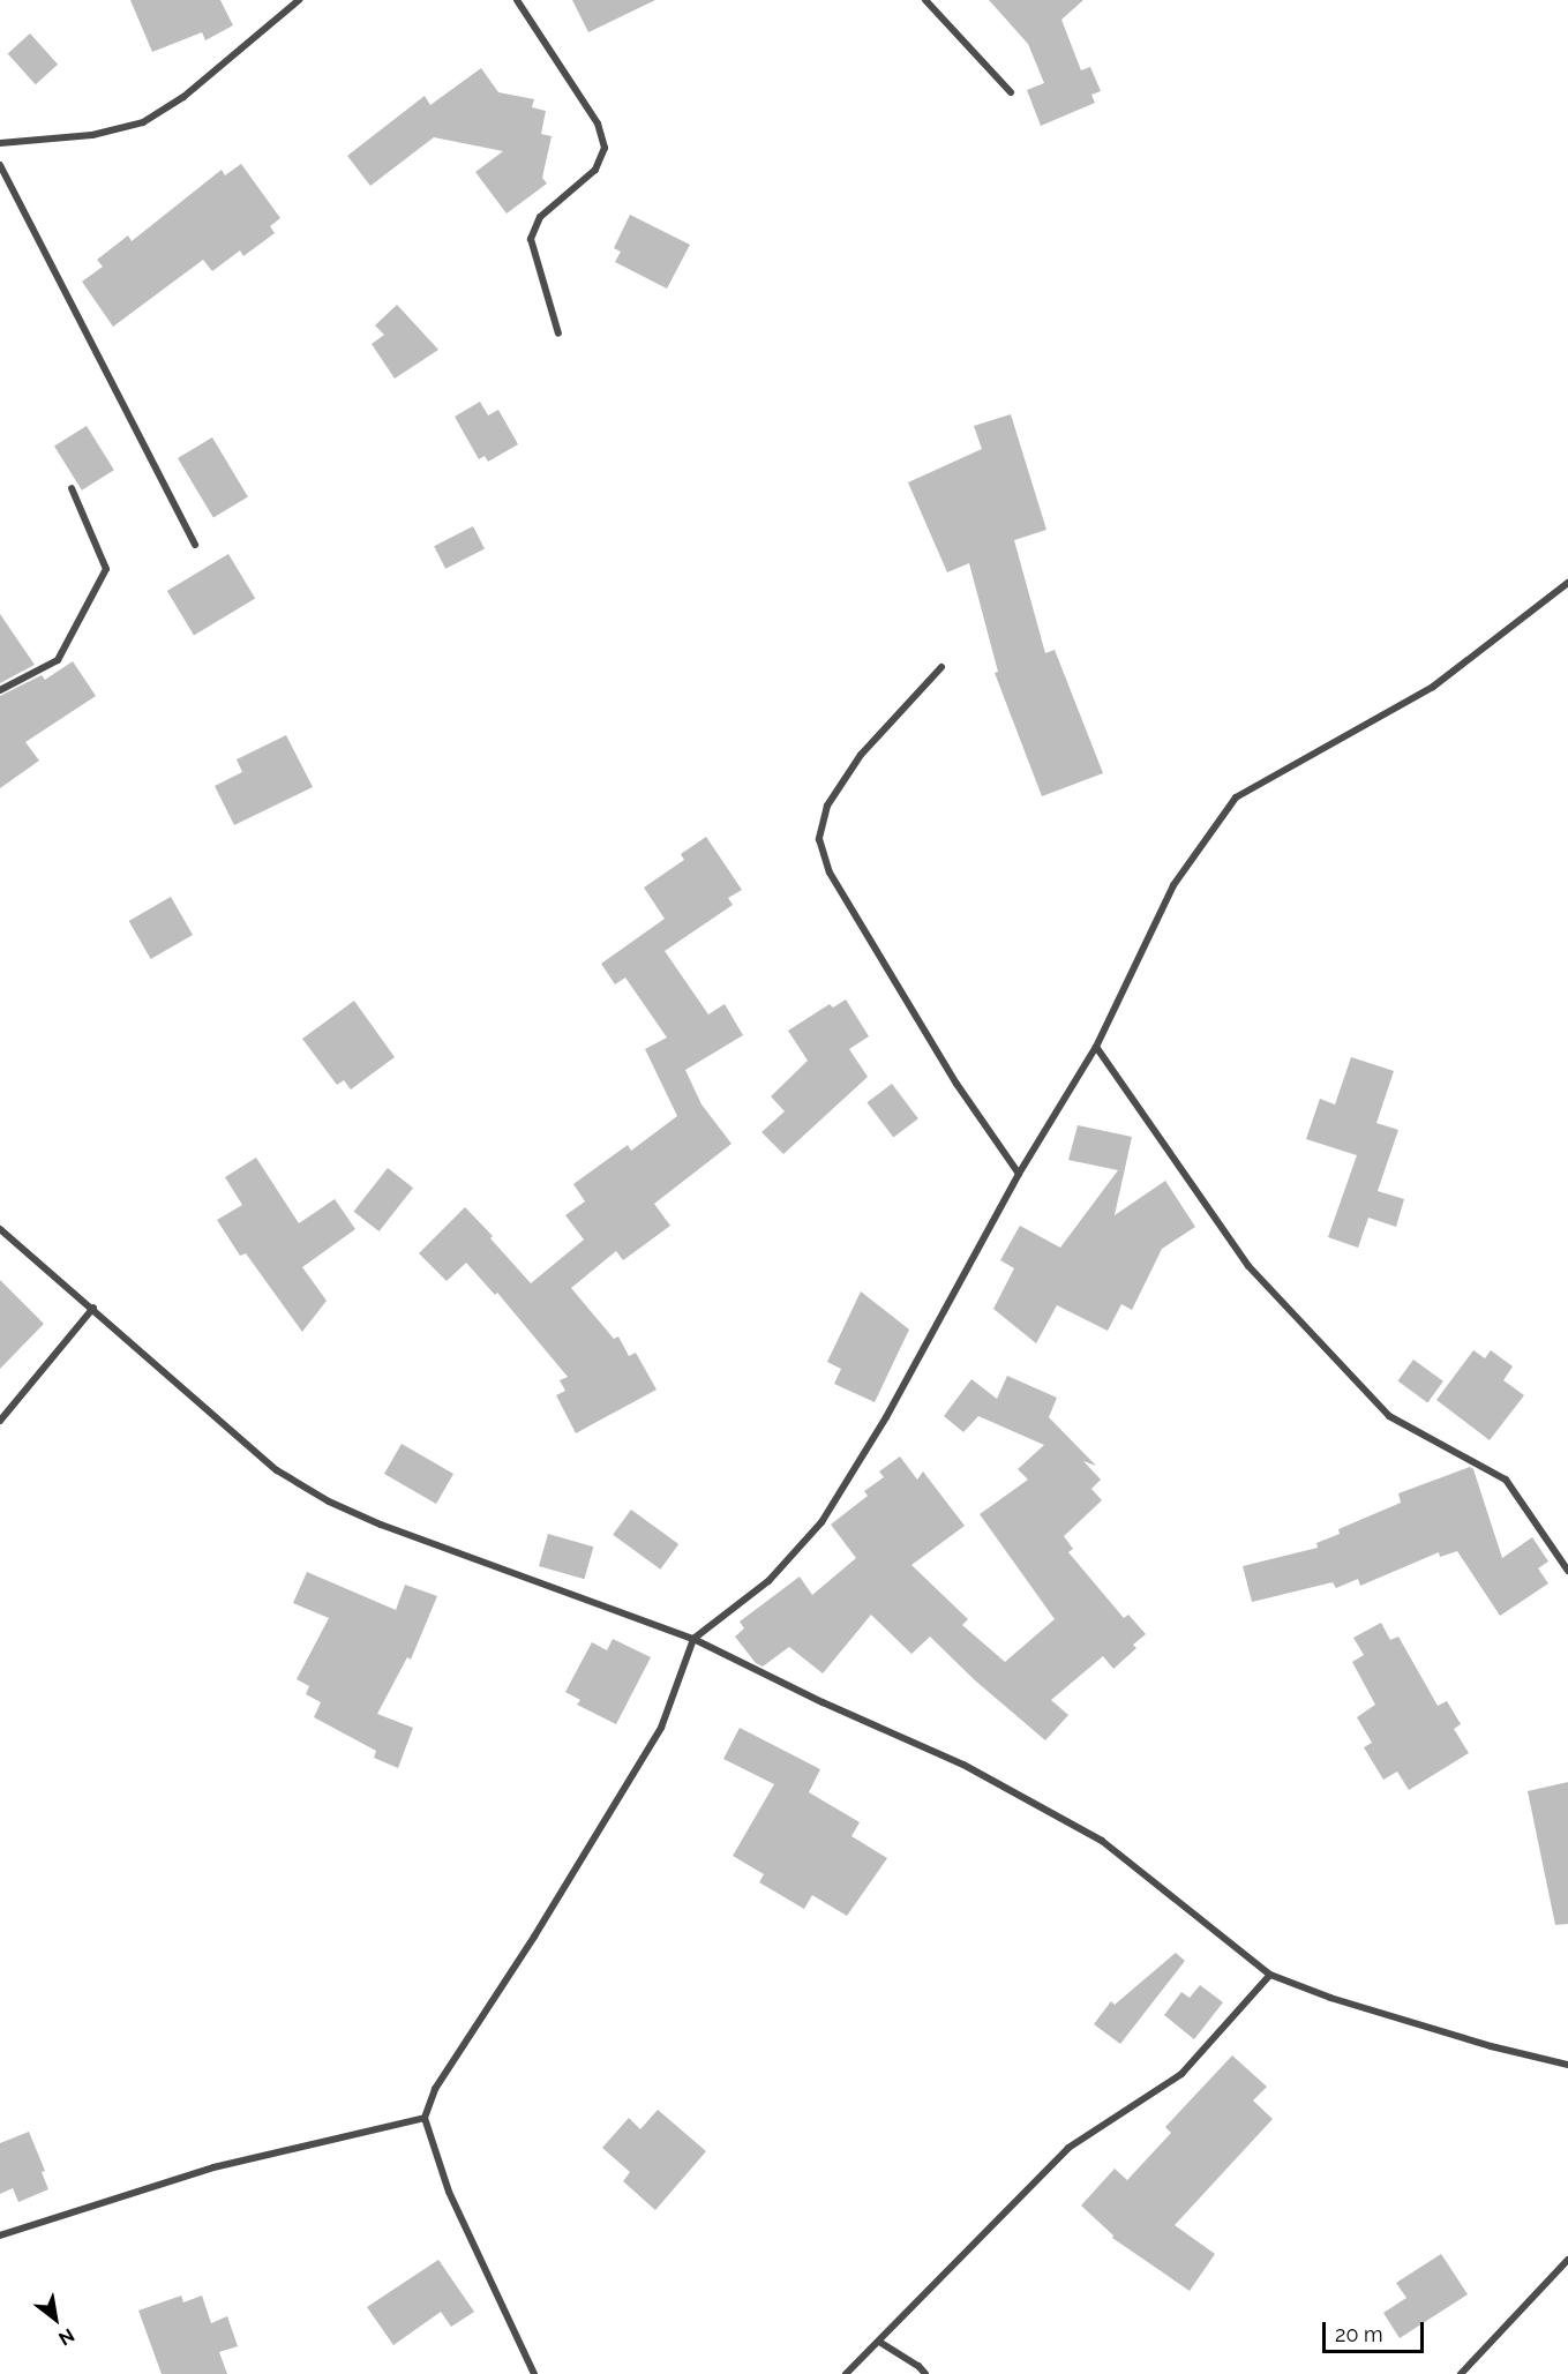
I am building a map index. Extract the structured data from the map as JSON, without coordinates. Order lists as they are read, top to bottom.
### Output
{
  "scale_bar": "20 m",
  "north": "bottom right"
}
